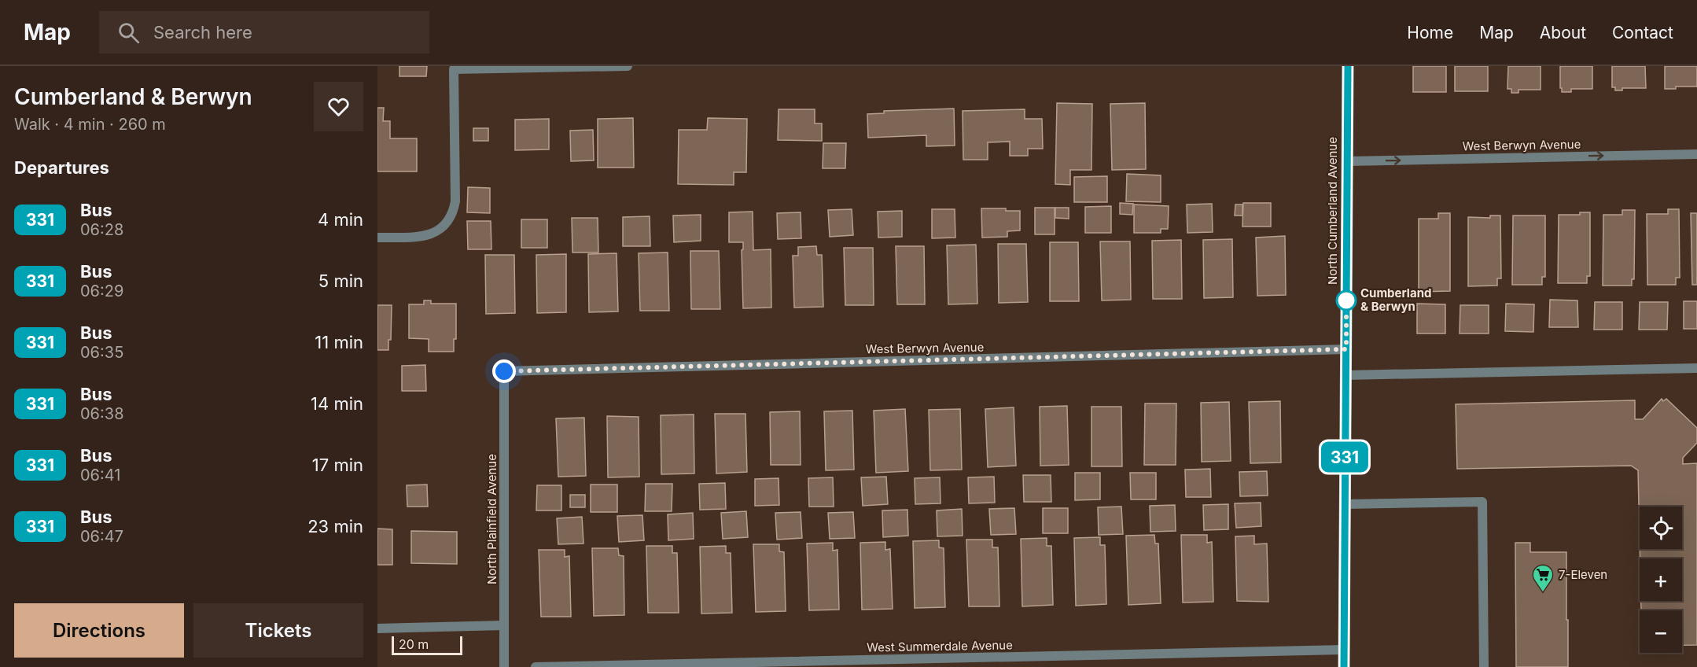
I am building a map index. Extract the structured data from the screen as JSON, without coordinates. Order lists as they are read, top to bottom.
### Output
{
  "streets": {
    "main road": ["North Cumberland Avenue"],
    "street": ["West Berwyn Avenue", "North Plainfield Avenue", "West Summerdale Avenue"]
  },
  "crossings": [
    ["West Berwyn Avenue", "North Cumberland Avenue"],
    ["West Berwyn Avenue", "North Plainfield Avenue"],
    ["North Cumberland Avenue", "West Summerdale Avenue"]
  ],
  "places": {
    "other": ["Cumberland & Berwyn"],
    "supermarket": ["7-Eleven"]
  },
  "lines": ["bus line 331"],
  "scale_bar": "20 m",
  "page": {
    "header": "Map",
    "search": "Search here",
    "nav": [
      "Home",
      "Map",
      "About",
      "Contact"
    ],
    "heading": [
      ["Cumberland & Berwyn", "Walk · 4 min · 260 m"],
      "Departures"
    ],
    "on_map": "331",
    "list": [
      {
        "mark": "331",
        "name": "Bus",
        "note": "06:28",
        "value": "4 min"
      },
      {
        "mark": "331",
        "name": "Bus",
        "note": "06:29",
        "value": "5 min"
      },
      {
        "mark": "331",
        "name": "Bus",
        "note": "06:35",
        "value": "11 min"
      },
      {
        "mark": "331",
        "name": "Bus",
        "note": "06:38",
        "value": "14 min"
      },
      {
        "mark": "331",
        "name": "Bus",
        "note": "06:41",
        "value": "17 min"
      },
      {
        "mark": "331",
        "name": "Bus",
        "note": "06:47",
        "value": "23 min"
      }
    ],
    "map_buttons": ["+", "−"],
    "buttons": ["Directions", "Tickets"],
    "scale": "20 m"
  }
}
